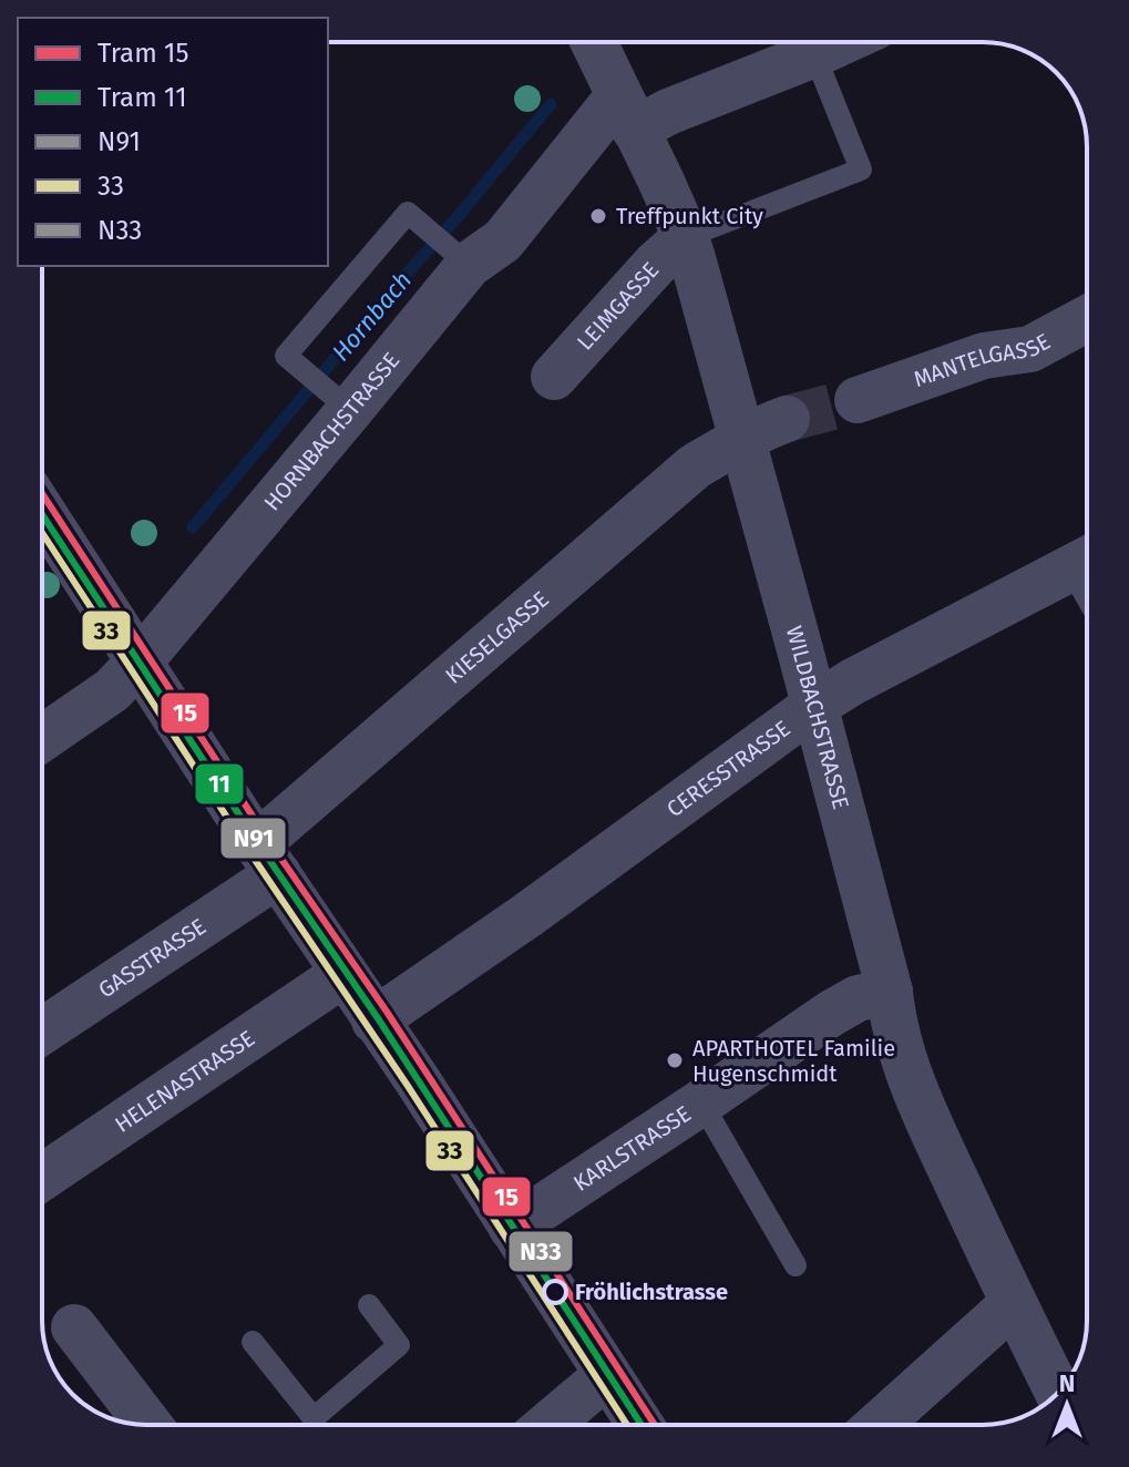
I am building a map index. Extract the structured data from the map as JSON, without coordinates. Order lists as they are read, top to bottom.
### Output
{
  "streets": {
    "street": [
      "LEIMGASSE",
      "MANTELGASSE",
      "HORNBACHSTRASSE",
      "KIESELGASSE",
      "WILDBACHSTRASSE",
      "CERESSTRASSE",
      "GASSTRASSE",
      "HELENASTRASSE",
      "KARLSTRASSE"
    ]
  },
  "crossings": [
    ["LEIMGASSE", "WILDBACHSTRASSE"],
    ["HORNBACHSTRASSE", "WILDBACHSTRASSE"],
    ["KIESELGASSE", "WILDBACHSTRASSE"],
    ["KIESELGASSE", "GASSTRASSE"],
    ["WILDBACHSTRASSE", "CERESSTRASSE"],
    ["WILDBACHSTRASSE", "KARLSTRASSE"]
  ],
  "water": ["Hornbach"],
  "places": ["Treffpunkt City", "APARTHOTEL Familie Hugenschmidt", "Fröhlichstrasse"],
  "lines": [
    "transit line N33",
    "tram line 15",
    "transit line N91",
    "tram line 11",
    "transit line 33"
  ],
  "legend": [
    "Tram 15",
    "Tram 11",
    "N91",
    "33",
    "N33"
  ],
  "north": "top"
}
